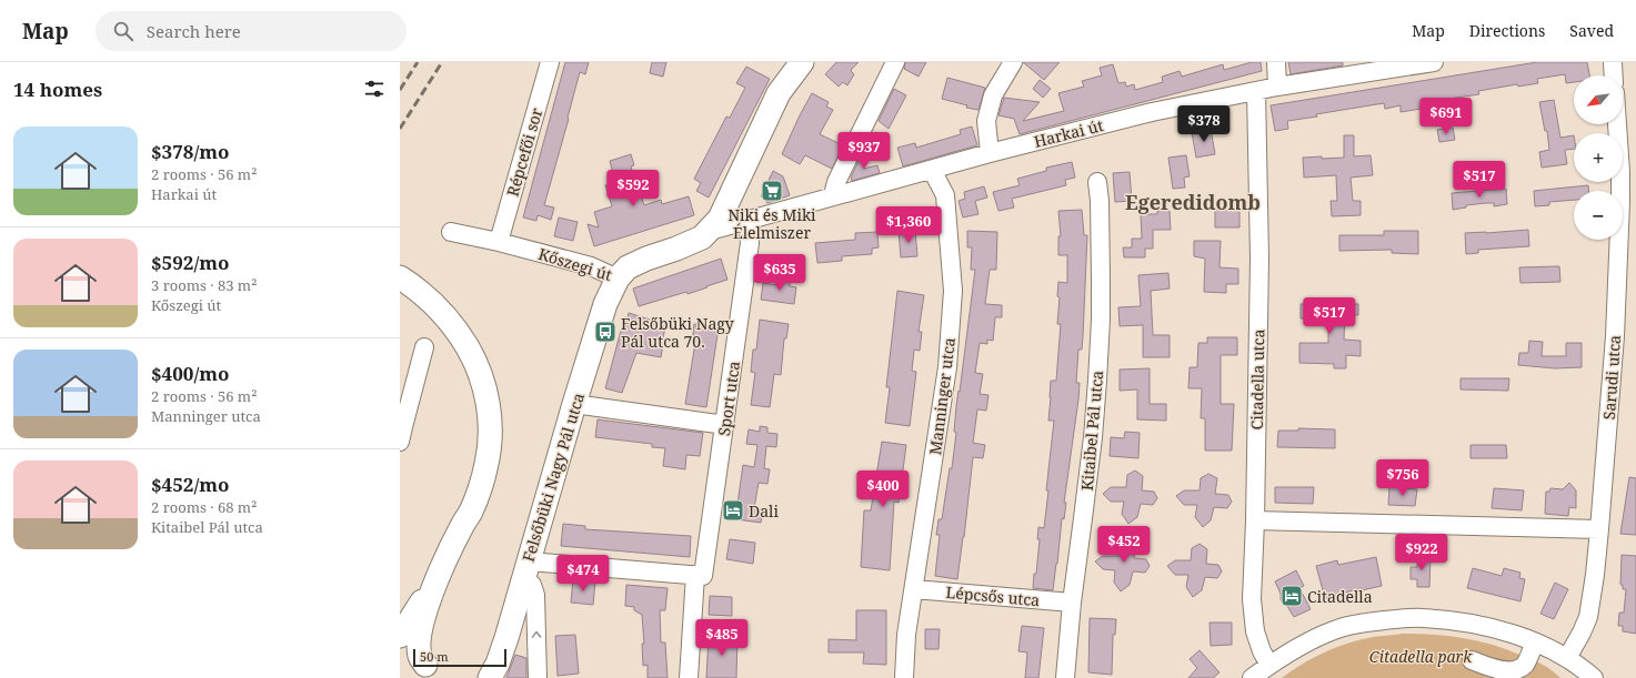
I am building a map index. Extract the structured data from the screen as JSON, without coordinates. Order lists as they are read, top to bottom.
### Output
{
  "streets": {
    "main road": ["Kőszegi út", "Felsőbüki Nagy Pál utca"],
    "street": [
      "Harkai út",
      "Répcefői sor",
      "Sarudi utca",
      "Citadella utca",
      "Manninger utca",
      "Sport utca",
      "Kitaibel Pál utca",
      "Lépcsős utca"
    ]
  },
  "crossings": [
    ["Harkai út", "Kőszegi út"],
    ["Harkai út", "Citadella utca"],
    ["Harkai út", "Manninger utca"],
    ["Harkai út", "Sport utca"],
    ["Répcefői sor", "Kőszegi út"],
    ["Kőszegi út", "Felsőbüki Nagy Pál utca"],
    ["Manninger utca", "Lépcsős utca"],
    ["Kitaibel Pál utca", "Lépcsős utca"]
  ],
  "districts": ["Egeredidomb"],
  "parks": ["Citadella park"],
  "places": {
    "supermarket": ["Niki és Miki Élelmiszer"],
    "bus stop": ["Felsőbüki Nagy Pál utca 70."],
    "hotel": ["Dali", "Citadella"]
  },
  "scale_bar": "50 m",
  "north": "bottom left",
  "page": {
    "header": "Map",
    "search": "Search here",
    "nav": ["Map", "Directions", "Saved"],
    "heading": "14 homes",
    "map_buttons": ["+", "−"],
    "price": [
      "$691",
      "$378",
      "$937",
      "$517",
      "$592",
      "$1,360",
      "$635",
      "$517",
      "$756",
      "$400",
      "$452",
      "$922",
      "$474",
      "$485"
    ],
    "list": [
      {
        "name": "$378/mo",
        "note": "2 rooms · 56 m² · Harkai út"
      },
      {
        "name": "$592/mo",
        "note": "3 rooms · 83 m² · Kőszegi út"
      },
      {
        "name": "$400/mo",
        "note": "2 rooms · 56 m² · Manninger utca"
      },
      {
        "name": "$452/mo",
        "note": "2 rooms · 68 m² · Kitaibel Pál utca"
      }
    ],
    "scale": "50 m"
  }
}
